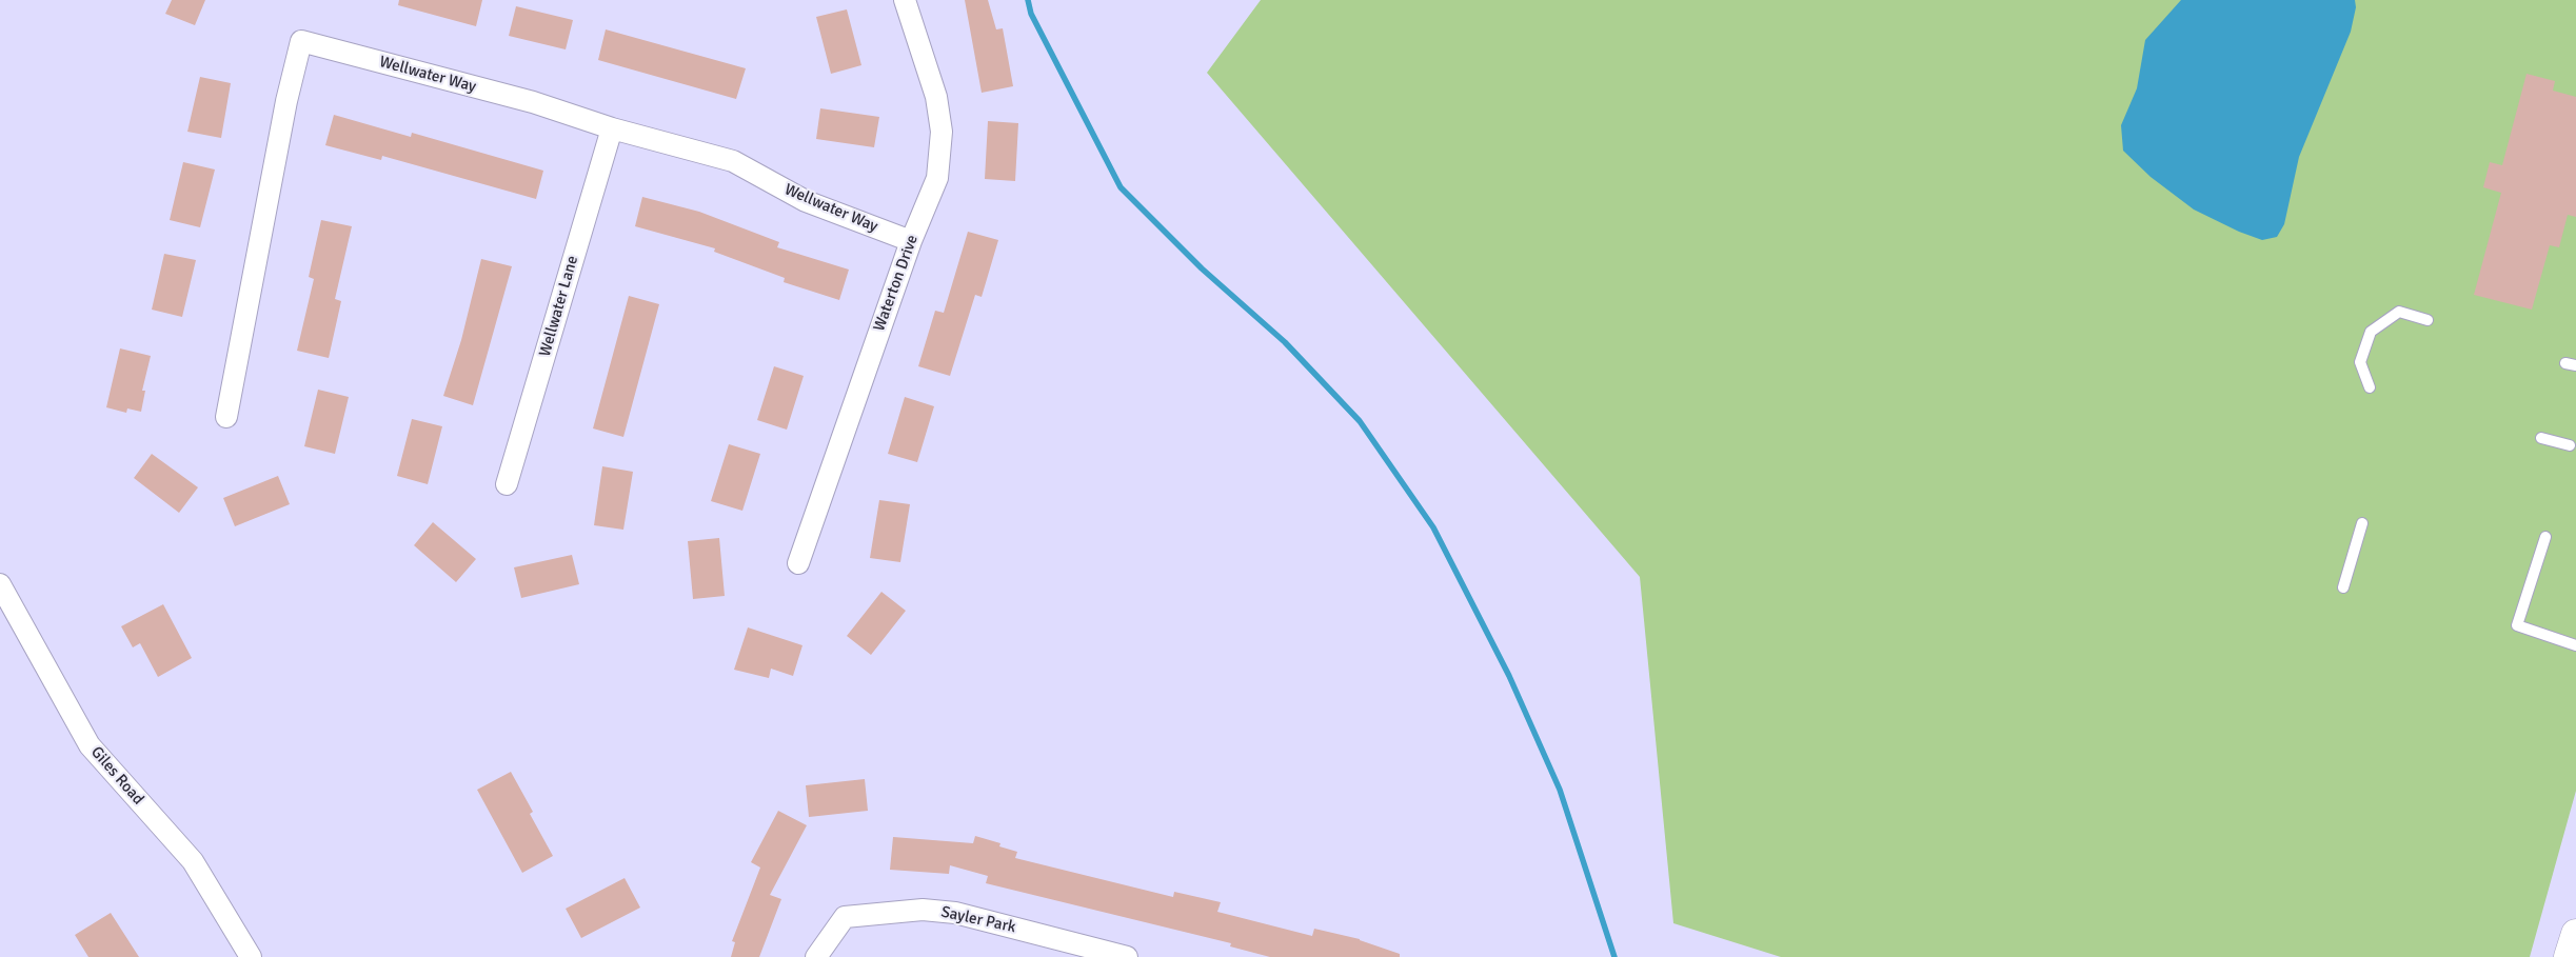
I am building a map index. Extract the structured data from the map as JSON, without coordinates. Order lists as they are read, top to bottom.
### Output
{
  "streets": {
    "street": [
      "Wellwater Way",
      "Waterton Drive",
      "Wellwater Lane",
      "Giles Road",
      "Sayler Park"
    ]
  },
  "crossings": [
    ["Wellwater Way", "Waterton Drive"],
    ["Wellwater Way", "Wellwater Lane"]
  ]
}
